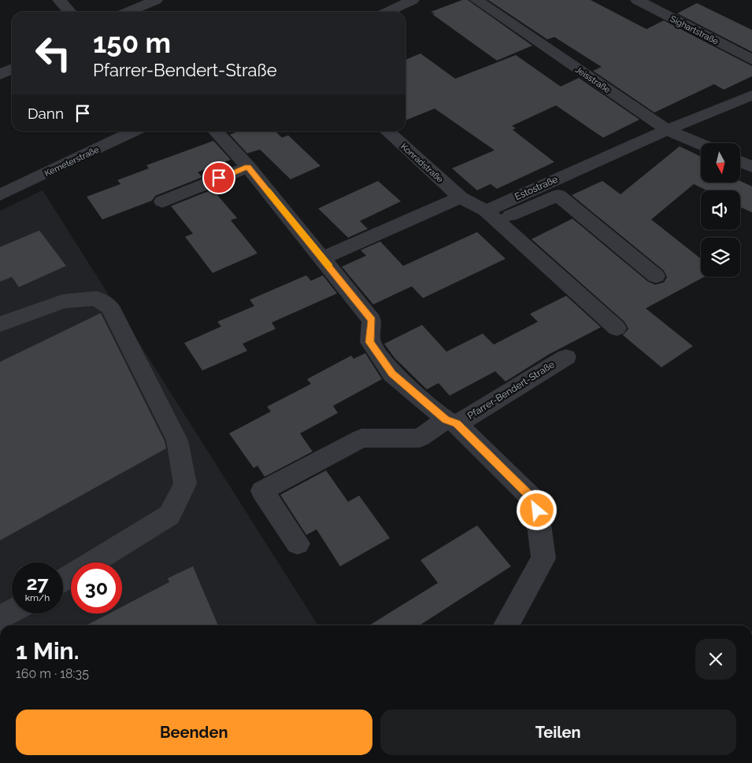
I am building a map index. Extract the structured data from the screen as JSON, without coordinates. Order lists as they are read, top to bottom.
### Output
{
  "streets": {
    "street": [
      "Sighartstraße",
      "Jeisstraße",
      "Kemeterstraße",
      "Konradstraße",
      "Estostraße",
      "Pfarrer-Bendert-Straße"
    ]
  },
  "crossings": [
    ["Jeisstraße", "Estostraße"]
  ],
  "north": "bottom",
  "page": {
    "turn": ["150 m", "Pfarrer-Bendert-Straße"],
    "then": "Dann",
    "speed": "27 km/h",
    "limit": "30",
    "heading": ["1 Min.", "160 m · 18:35"],
    "buttons": ["Beenden", "Teilen"]
  }
}
